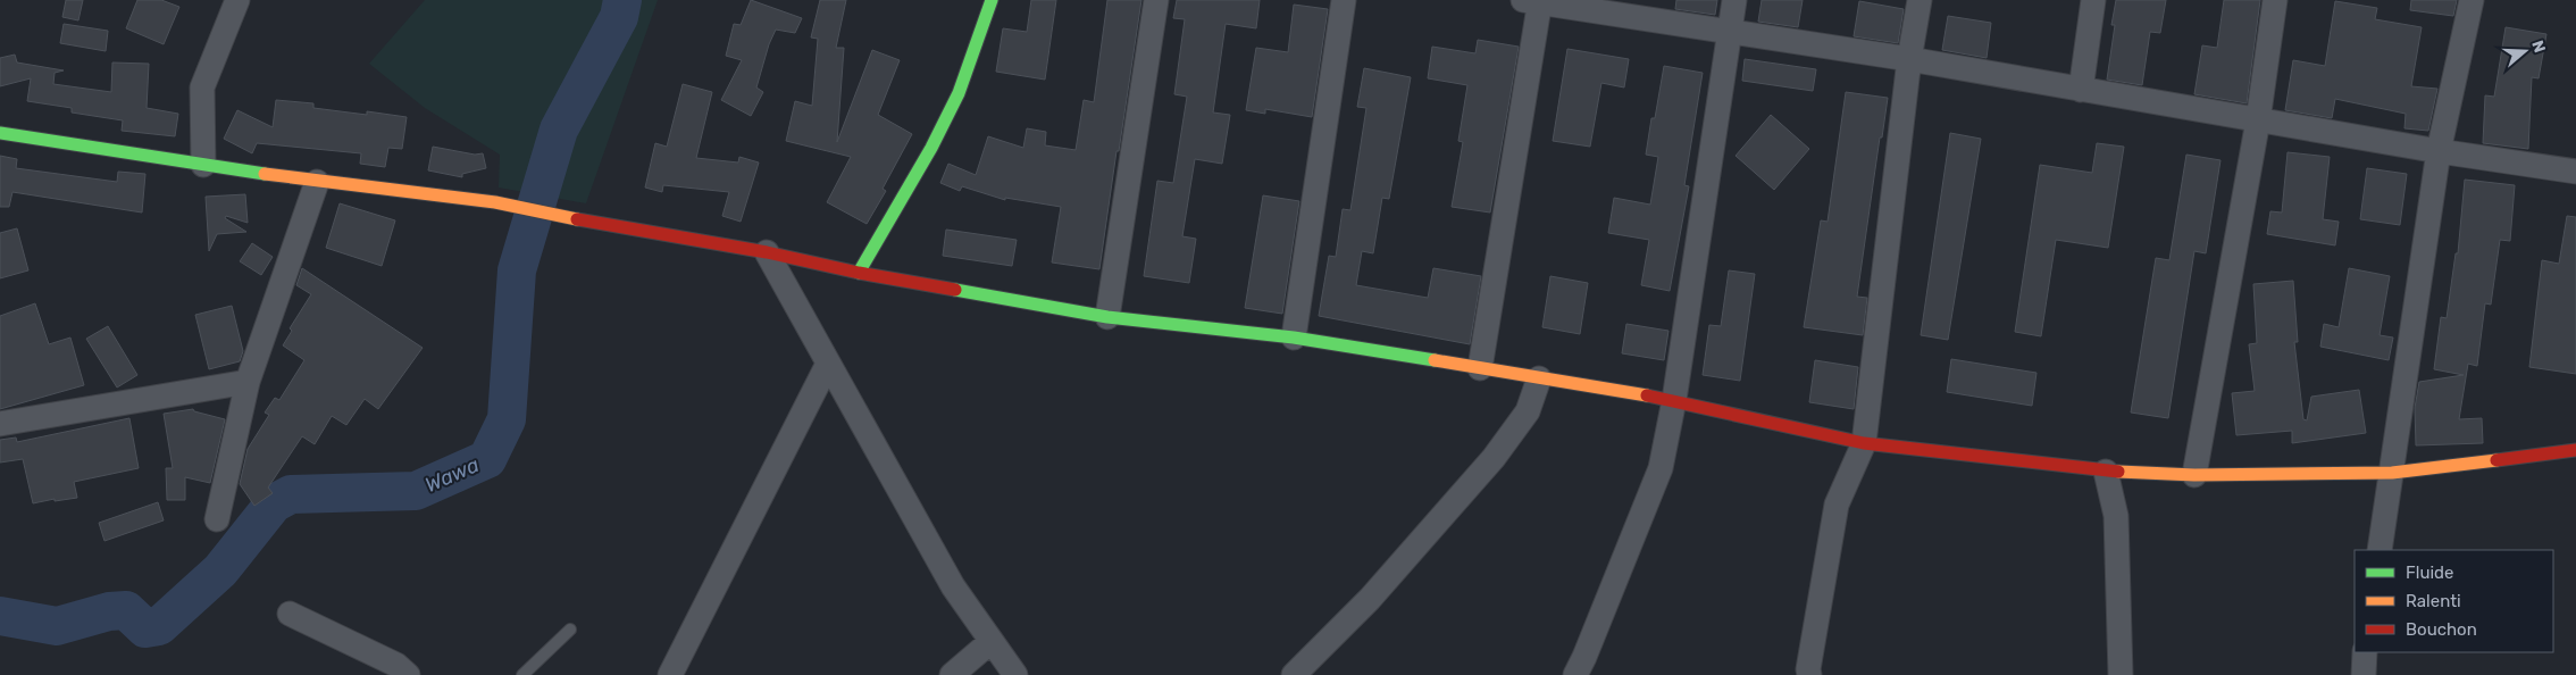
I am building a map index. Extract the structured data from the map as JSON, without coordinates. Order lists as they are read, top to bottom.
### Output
{
  "water": ["Wawa"],
  "legend": ["Fluide", "Ralenti", "Bouchon"],
  "north": "right"
}
